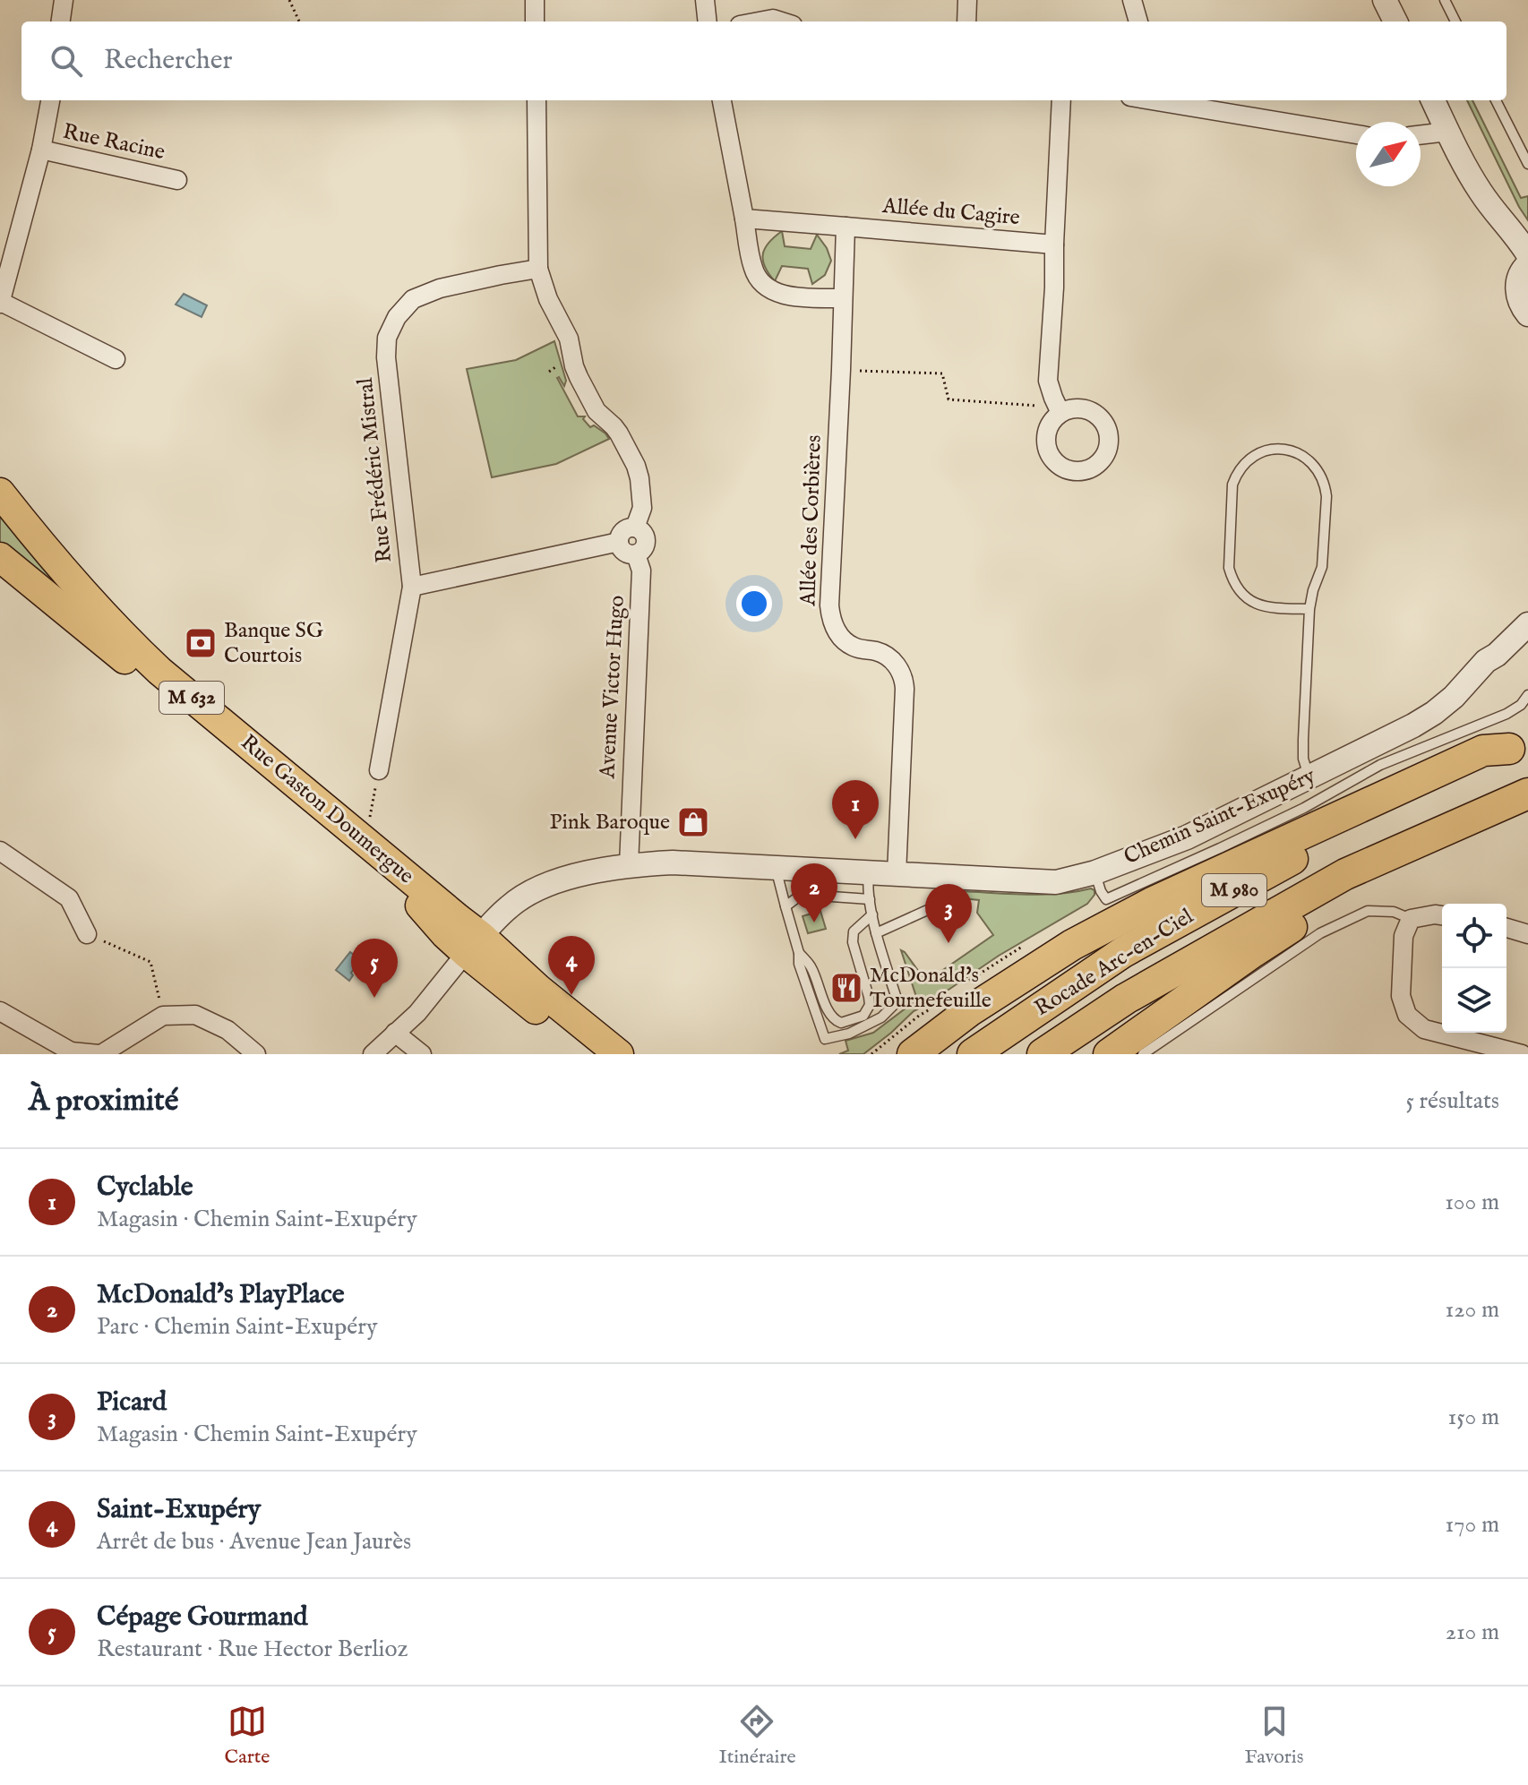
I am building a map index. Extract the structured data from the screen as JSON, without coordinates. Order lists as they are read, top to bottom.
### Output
{
  "streets": {
    "highway": ["M 980", "Rocade Arc-en-Ciel"],
    "main road": ["M 632", "Rue Gaston Doumergue"],
    "street": [
      "Rue Racine",
      "Allée du Cagire",
      "Rue Frédéric Mistral",
      "Allée des Corbières",
      "Avenue Victor Hugo",
      "Chemin Saint-Exupéry"
    ]
  },
  "crossings": [
    ["Allée du Cagire", "Allée des Corbières"],
    ["Allée des Corbières", "Chemin Saint-Exupéry"],
    ["Avenue Victor Hugo", "Chemin Saint-Exupéry"],
    ["M 632", "Rue Gaston Doumergue"],
    ["M 632", "Chemin Saint-Exupéry"],
    ["Rue Gaston Doumergue", "Chemin Saint-Exupéry"]
  ],
  "places": {
    "bank": ["Banque SG Courtois"],
    "shop": ["Pink Baroque"],
    "restaurant": ["McDonald's Tournefeuille"]
  },
  "north": "top right",
  "page": {
    "search": "Rechercher",
    "pins": [
      "1",
      "2",
      "3",
      "4",
      "5"
    ],
    "heading": ["À proximité", "5 résultats"],
    "list": [
      {
        "mark": "1",
        "name": "Cyclable",
        "note": "Magasin · Chemin Saint-Exupéry",
        "value": "100 m"
      },
      {
        "mark": "2",
        "name": "McDonald's PlayPlace",
        "note": "Parc · Chemin Saint-Exupéry",
        "value": "120 m"
      },
      {
        "mark": "3",
        "name": "Picard",
        "note": "Magasin · Chemin Saint-Exupéry",
        "value": "150 m"
      },
      {
        "mark": "4",
        "name": "Saint-Exupéry",
        "note": "Arrêt de bus · Avenue Jean Jaurès",
        "value": "170 m"
      },
      {
        "mark": "5",
        "name": "Cépage Gourmand",
        "note": "Restaurant · Rue Hector Berlioz",
        "value": "210 m"
      }
    ],
    "nav": ["Carte", "Itinéraire", "Favoris"]
  }
}
